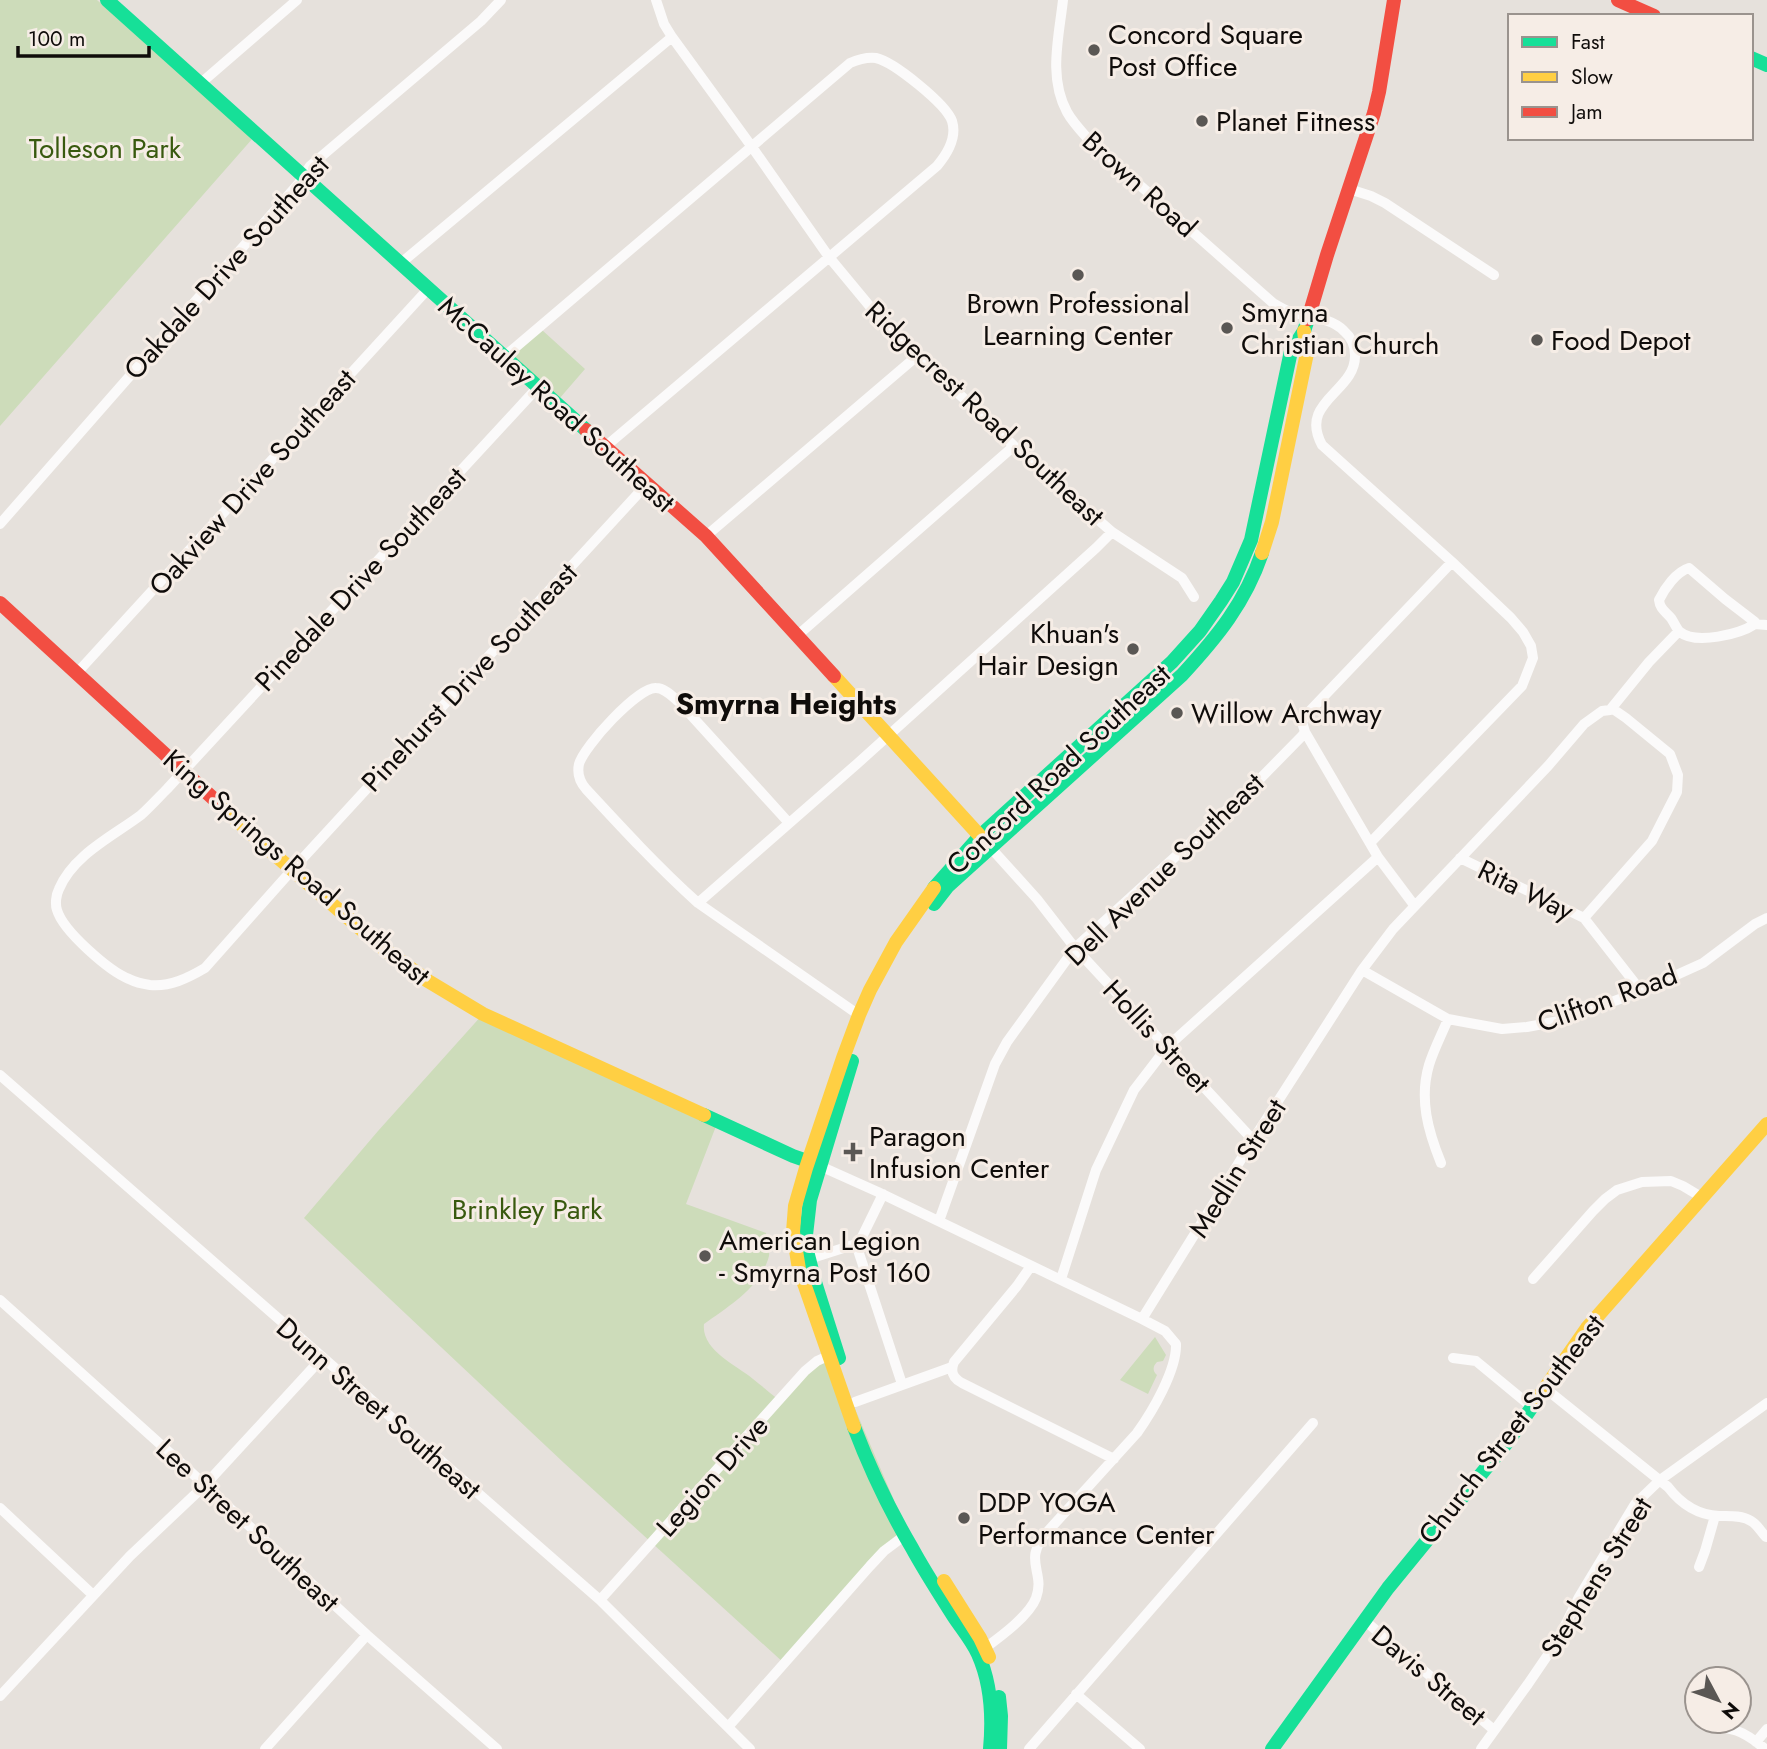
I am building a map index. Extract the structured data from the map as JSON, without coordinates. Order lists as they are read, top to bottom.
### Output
{
  "streets": {
    "main road": [
      "McCauley Road Southeast",
      "Concord Road Southeast",
      "King Springs Road Southeast",
      "Church Street Southeast"
    ],
    "street": [
      "Brown Road",
      "Oakdale Drive Southeast",
      "Ridgecrest Road Southeast",
      "Oakview Drive Southeast",
      "Pinedale Drive Southeast",
      "Pinehurst Drive Southeast",
      "Dell Avenue Southeast",
      "Rita Way",
      "Clifton Road",
      "Hollis Street",
      "Medlin Street",
      "Dunn Street Southeast",
      "Legion Drive",
      "Lee Street Southeast",
      "Stephens Street",
      "Davis Street"
    ]
  },
  "crossings": [
    ["Brown Road", "Concord Road Southeast"],
    ["Brown Road", "Dell Avenue Southeast"],
    ["Oakdale Drive Southeast", "McCauley Road Southeast"],
    ["McCauley Road Southeast", "Oakview Drive Southeast"],
    ["McCauley Road Southeast", "Pinedale Drive Southeast"],
    ["McCauley Road Southeast", "Pinehurst Drive Southeast"],
    ["McCauley Road Southeast", "Concord Road Southeast"],
    ["McCauley Road Southeast", "Hollis Street"],
    ["Oakview Drive Southeast", "King Springs Road Southeast"],
    ["Pinedale Drive Southeast", "Pinehurst Drive Southeast"],
    ["Pinedale Drive Southeast", "King Springs Road Southeast"],
    ["Pinehurst Drive Southeast", "King Springs Road Southeast"],
    ["Concord Road Southeast", "King Springs Road Southeast"],
    ["Concord Road Southeast", "Hollis Street"],
    ["Concord Road Southeast", "Legion Drive"],
    ["Dell Avenue Southeast", "Hollis Street"],
    ["Rita Way", "Clifton Road"],
    ["Rita Way", "Medlin Street"],
    ["Clifton Road", "Medlin Street"],
    ["Hollis Street", "Medlin Street"],
    ["Dunn Street Southeast", "Legion Drive"],
    ["Church Street Southeast", "Davis Street"],
    ["Stephens Street", "Davis Street"]
  ],
  "districts": ["Smyrna Heights"],
  "parks": ["Tolleson Park", "Brinkley Park"],
  "places": {
    "other": [
      "Concord Square Post Office",
      "Planet Fitness",
      "Brown Professional Learning Center",
      "Smyrna Christian Church",
      "Food Depot",
      "Khuan's Hair Design",
      "Willow Archway",
      "American Legion - Smyrna Post 160",
      "DDP YOGA Performance Center"
    ],
    "health": ["Paragon Infusion Center"]
  },
  "legend": ["Fast", "Slow", "Jam"],
  "scale_bar": "100 m",
  "north": "bottom right"
}
